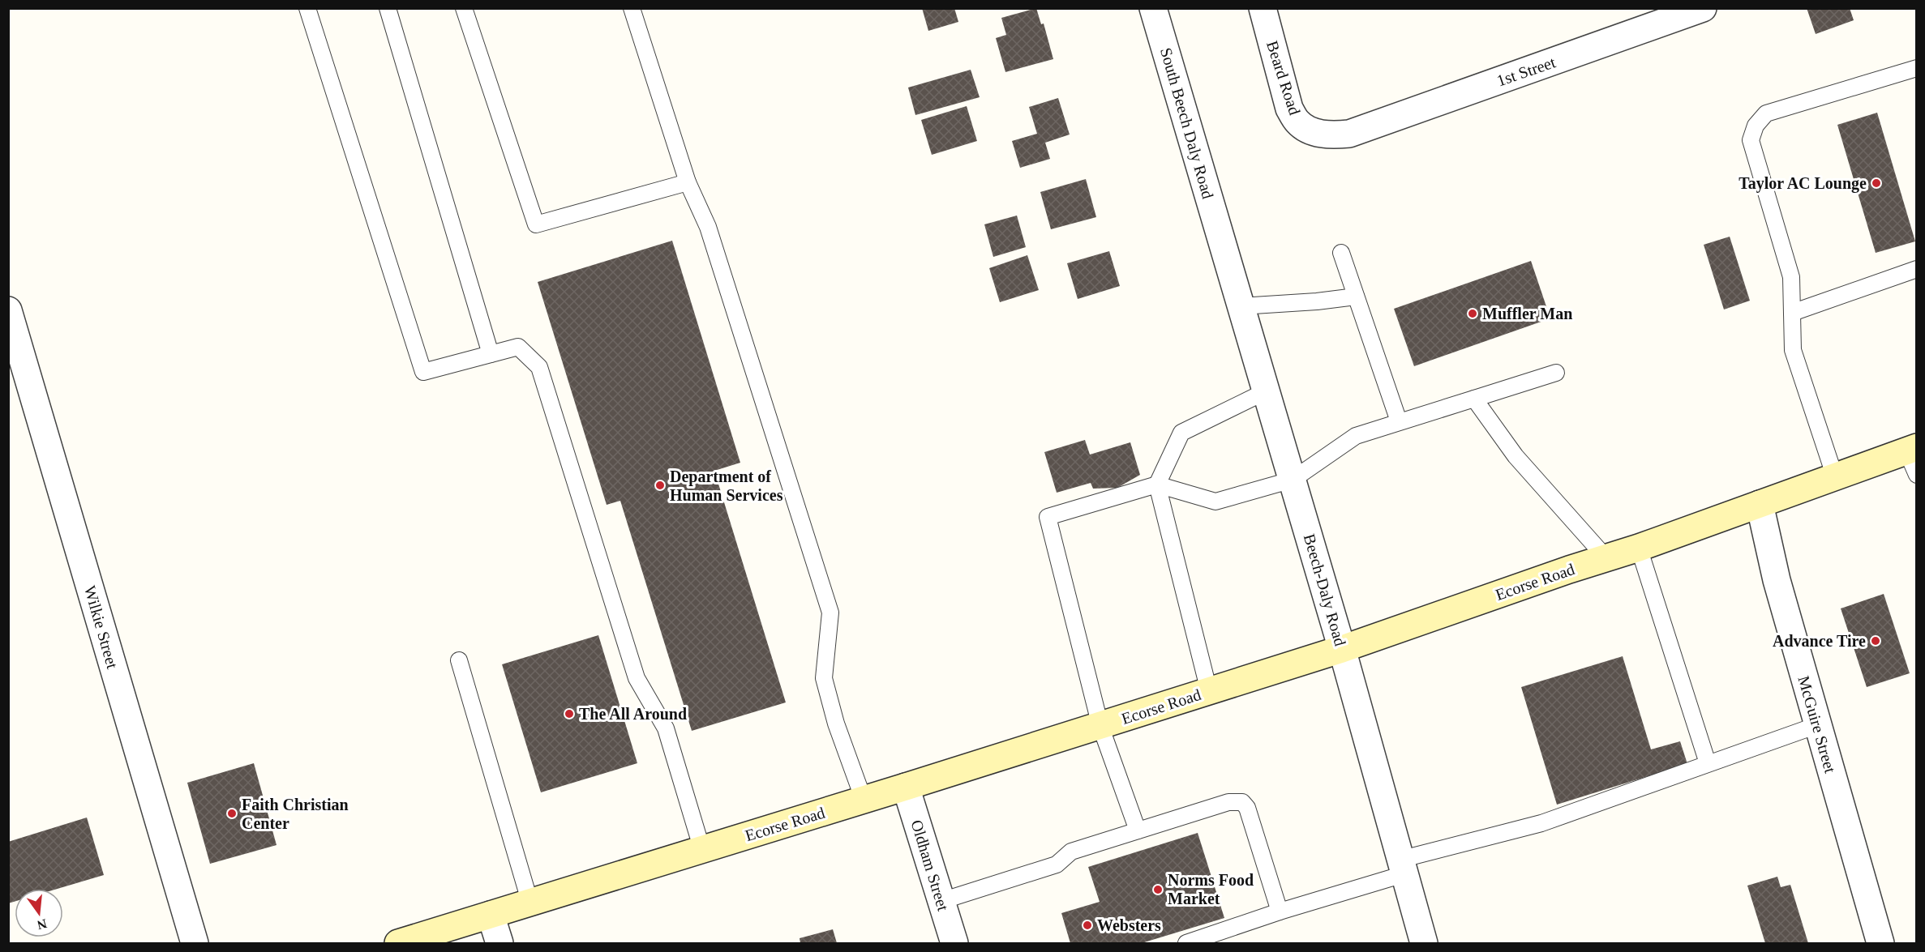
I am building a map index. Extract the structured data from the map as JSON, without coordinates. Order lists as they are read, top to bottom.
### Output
{
  "streets": {
    "main road": ["Ecorse Road"],
    "street": [
      "1st Street",
      "Beard Road",
      "South Beech Daly Road",
      "Beech-Daly Road",
      "Wilkie Street",
      "McGuire Street",
      "Oldham Street"
    ]
  },
  "crossings": [
    ["1st Street", "Beard Road"],
    ["South Beech Daly Road", "Beech-Daly Road"],
    ["Ecorse Road", "Beech-Daly Road"],
    ["Ecorse Road", "McGuire Street"],
    ["Ecorse Road", "Oldham Street"]
  ],
  "places": [
    "Taylor AC Lounge",
    "Muffler Man",
    "Department of Human Services",
    "Advance Tire",
    "The All Around",
    "Faith Christian Center",
    "Norms Food Market",
    "Websters"
  ],
  "north": "bottom"
}
